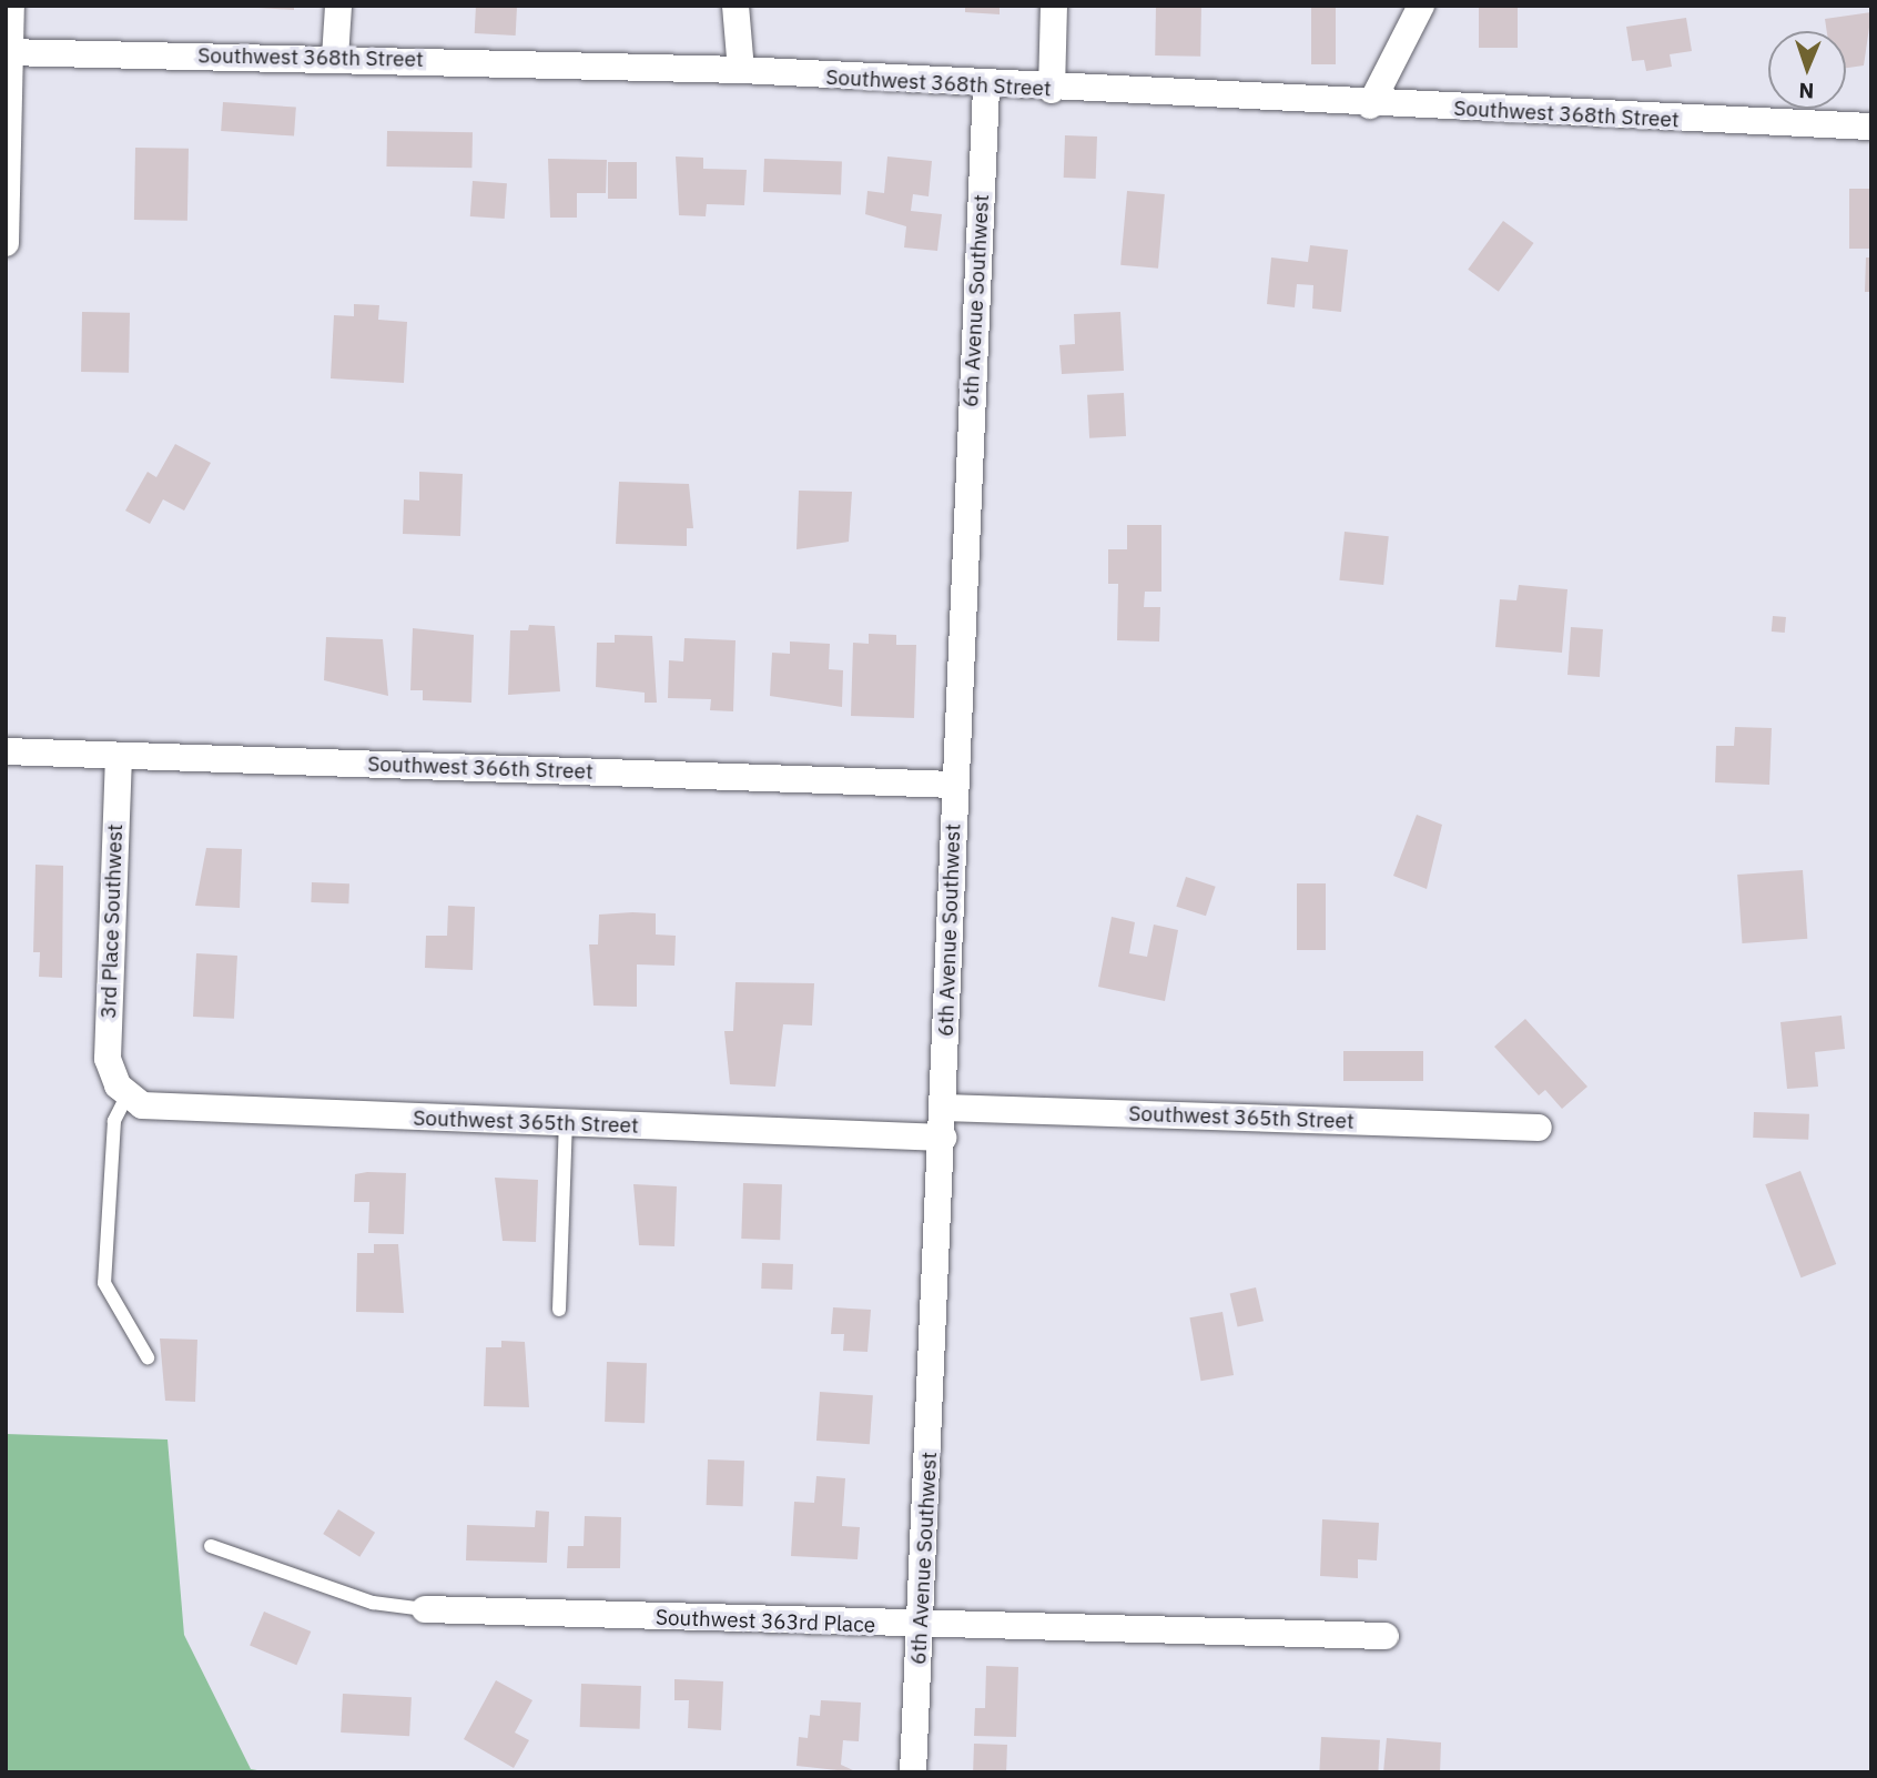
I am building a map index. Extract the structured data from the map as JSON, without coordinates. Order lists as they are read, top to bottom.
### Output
{
  "streets": {
    "street": [
      "Southwest 368th Street",
      "6th Avenue Southwest",
      "Southwest 366th Street",
      "3rd Place Southwest",
      "Southwest 365th Street",
      "Southwest 363rd Place"
    ]
  },
  "crossings": [
    ["Southwest 368th Street", "6th Avenue Southwest"],
    ["6th Avenue Southwest", "Southwest 366th Street"],
    ["6th Avenue Southwest", "Southwest 365th Street"],
    ["6th Avenue Southwest", "Southwest 363rd Place"],
    ["Southwest 366th Street", "3rd Place Southwest"],
    ["3rd Place Southwest", "Southwest 365th Street"]
  ],
  "north": "bottom"
}
